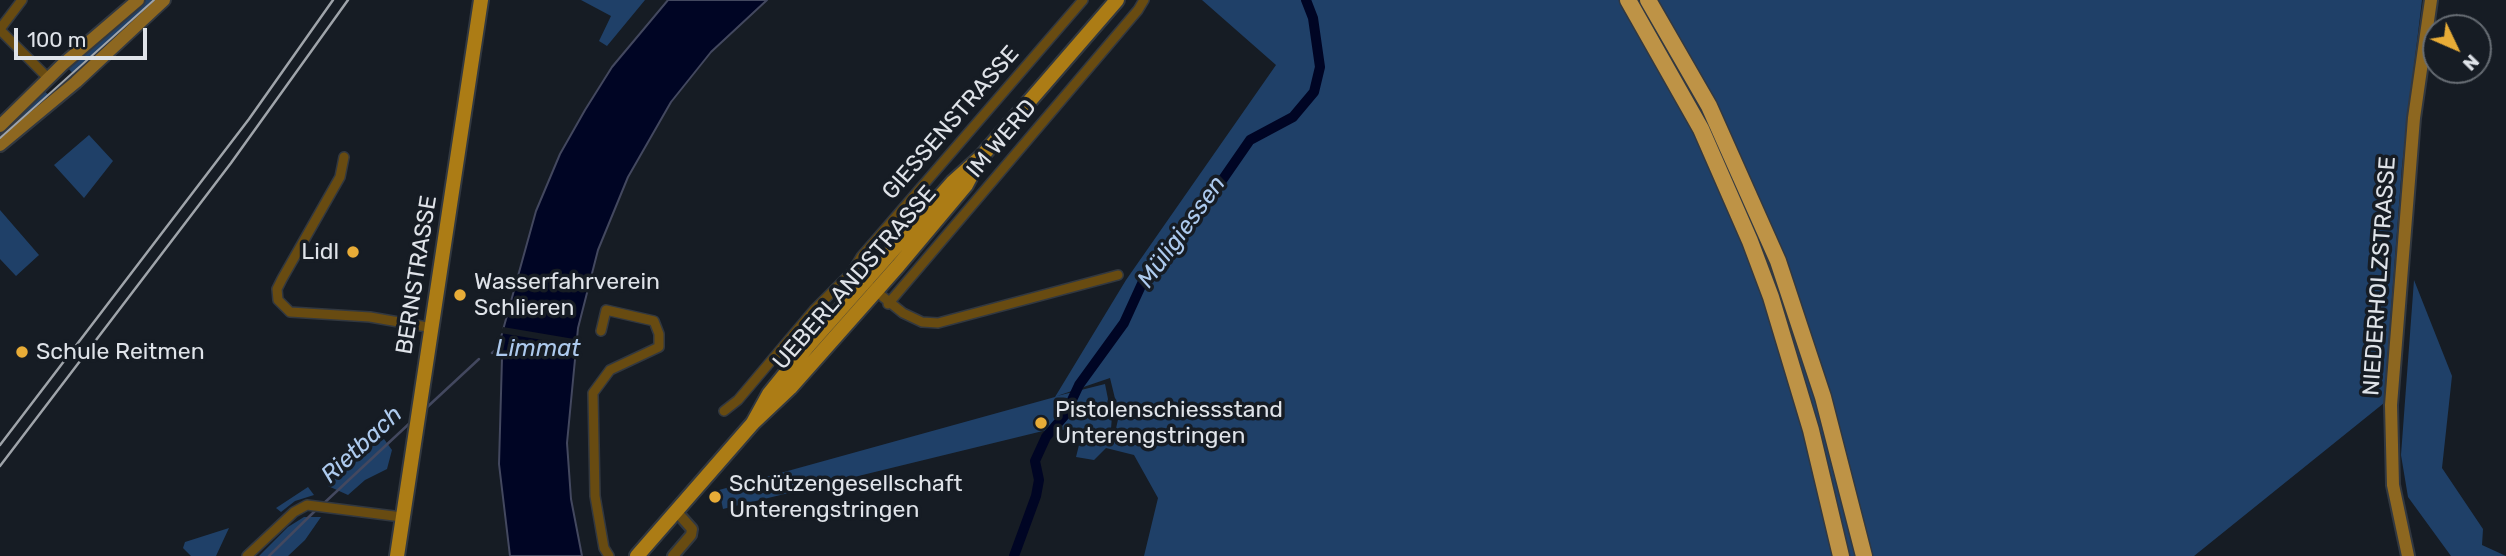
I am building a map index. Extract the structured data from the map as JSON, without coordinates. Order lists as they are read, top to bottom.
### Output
{
  "streets": {
    "main road": ["BERNSTRASSE", "NIEDERHOLZSTRASSE", "UEBERLANDSTRASSE"],
    "street": ["GIESSENSTRASSE", "IM WERD"]
  },
  "water": ["Müligiessen", "Limmat", "Rietbach"],
  "places": [
    "Lidl",
    "Wasserfahrverein Schlieren",
    "Schule Reitmen",
    "Pistolenschiessstand Unterengstringen",
    "Schützengesellschaft Unterengstringen"
  ],
  "scale_bar": "100 m",
  "north": "bottom right"
}
